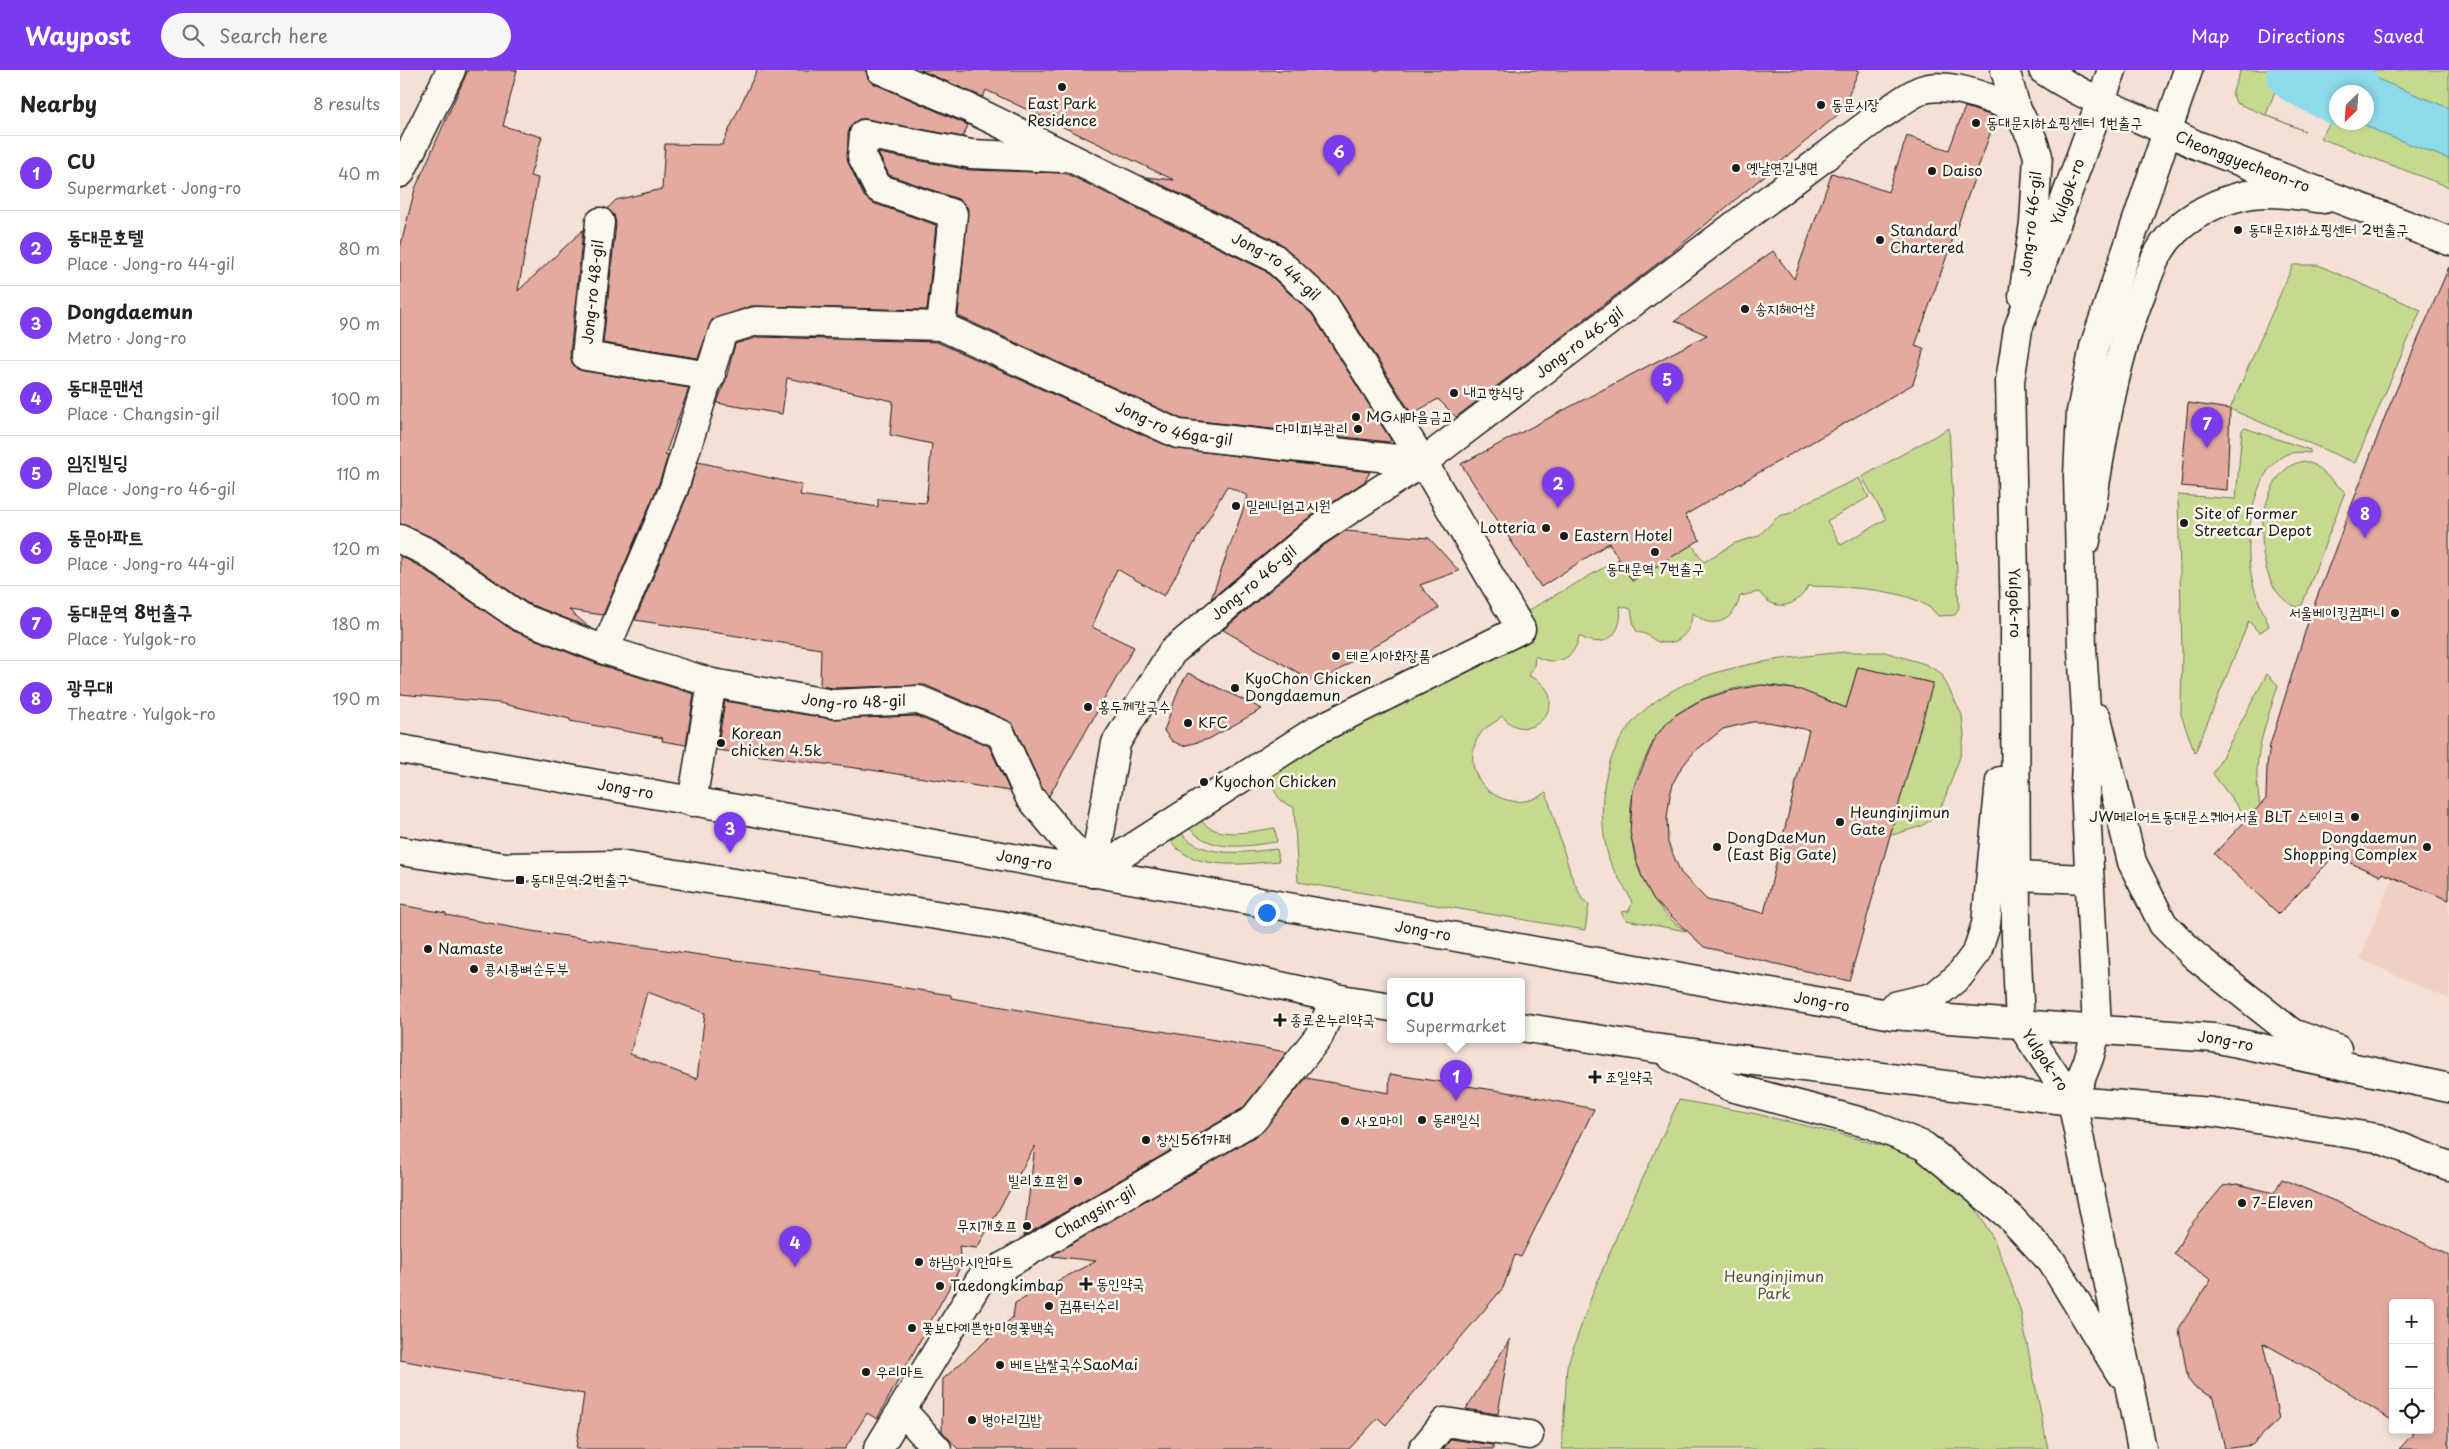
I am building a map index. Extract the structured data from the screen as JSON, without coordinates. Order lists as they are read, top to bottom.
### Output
{
  "streets": {
    "main road": [
      "Cheonggyecheon-ro",
      "Yulgok-ro",
      "Jong-ro 46-gil",
      "Jong-ro 44-gil",
      "Jong-ro 48-gil",
      "Jong-ro 46ga-gil",
      "Jong-ro",
      "Changsin-gil"
    ]
  },
  "crossings": [
    ["Cheonggyecheon-ro", "Yulgok-ro"],
    ["Yulgok-ro", "Jong-ro 46-gil"],
    ["Yulgok-ro", "Jong-ro"],
    ["Jong-ro 46-gil", "Jong-ro 44-gil"],
    ["Jong-ro 46-gil", "Jong-ro 48-gil"],
    ["Jong-ro 46-gil", "Jong-ro 46ga-gil"],
    ["Jong-ro 46-gil", "Jong-ro"],
    ["Jong-ro 44-gil", "Jong-ro 48-gil"],
    ["Jong-ro 44-gil", "Jong-ro 46ga-gil"],
    ["Jong-ro 44-gil", "Jong-ro"],
    ["Jong-ro 48-gil", "Jong-ro 46ga-gil"],
    ["Jong-ro 48-gil", "Jong-ro"]
  ],
  "parks": ["Heunginjimun Park"],
  "places": {
    "other": [
      "East Park Residence",
      "동문시장",
      "동대문지하쇼핑센터 1번출구",
      "옛날연길냉면",
      "Daiso",
      "동대문지하쇼핑센터 2번출구",
      "Standard Chartered",
      "송지헤어샵",
      "내고향식당",
      "MG새마을금고",
      "다미피부관리",
      "밀레니엄고시원",
      "Site of Former Streetcar Depot",
      "Lotteria",
      "Eastern Hotel",
      "동대문역 7번출구",
      "서울베이킹컴퍼니",
      "테르시아화장품",
      "KyoChon Chicken Dongdaemun",
      "홍두께칼국수",
      "KFC",
      "Korean chicken 4.5k",
      "Kyochon Chicken",
      "JW메리어트동대문스퀘어서울 BLT 스테이크",
      "Heunginjimun Gate",
      "DongDaeMun (East Big Gate)",
      "Dongdaemun Shopping Complex",
      "Namaste",
      "콩시콩뼈순두부",
      "동래일식",
      "사오마이",
      "창신561카페",
      "빌리호프원",
      "7-Eleven",
      "무지개호프",
      "하남아시안마트",
      "Taedongkimbap",
      "컴퓨터수리",
      "꽃보다예쁜한미영꽃백숙",
      "베트남쌀국수SaoMai",
      "우리마트",
      "병아리김밥"
    ],
    "transit": ["동대문역.2번출구"],
    "health": ["종로온누리약국", "조일약국", "동인약국"]
  },
  "north": "bottom left",
  "page": {
    "header": "Waypost",
    "search": "Search here",
    "nav": ["Map", "Directions", "Saved"],
    "heading": ["Nearby", "8 results"],
    "list": [
      {
        "mark": "1",
        "name": "CU",
        "note": "Supermarket · Jong-ro",
        "value": "40 m"
      },
      {
        "mark": "2",
        "name": "동대문호텔",
        "note": "Place · Jong-ro 44-gil",
        "value": "80 m"
      },
      {
        "mark": "3",
        "name": "Dongdaemun",
        "note": "Metro · Jong-ro",
        "value": "90 m"
      },
      {
        "mark": "4",
        "name": "동대문맨션",
        "note": "Place · Changsin-gil",
        "value": "100 m"
      },
      {
        "mark": "5",
        "name": "임진빌딩",
        "note": "Place · Jong-ro 46-gil",
        "value": "110 m"
      },
      {
        "mark": "6",
        "name": "동문아파트",
        "note": "Place · Jong-ro 44-gil",
        "value": "120 m"
      },
      {
        "mark": "7",
        "name": "동대문역 8번출구",
        "note": "Place · Yulgok-ro",
        "value": "180 m"
      },
      {
        "mark": "8",
        "name": "광무대",
        "note": "Theatre · Yulgok-ro",
        "value": "190 m"
      }
    ],
    "pins": [
      "6",
      "5",
      "7",
      "2",
      "8",
      "3",
      "1",
      "4"
    ],
    "popup": ["CU", "Supermarket"],
    "map_buttons": ["+", "−"]
  }
}
